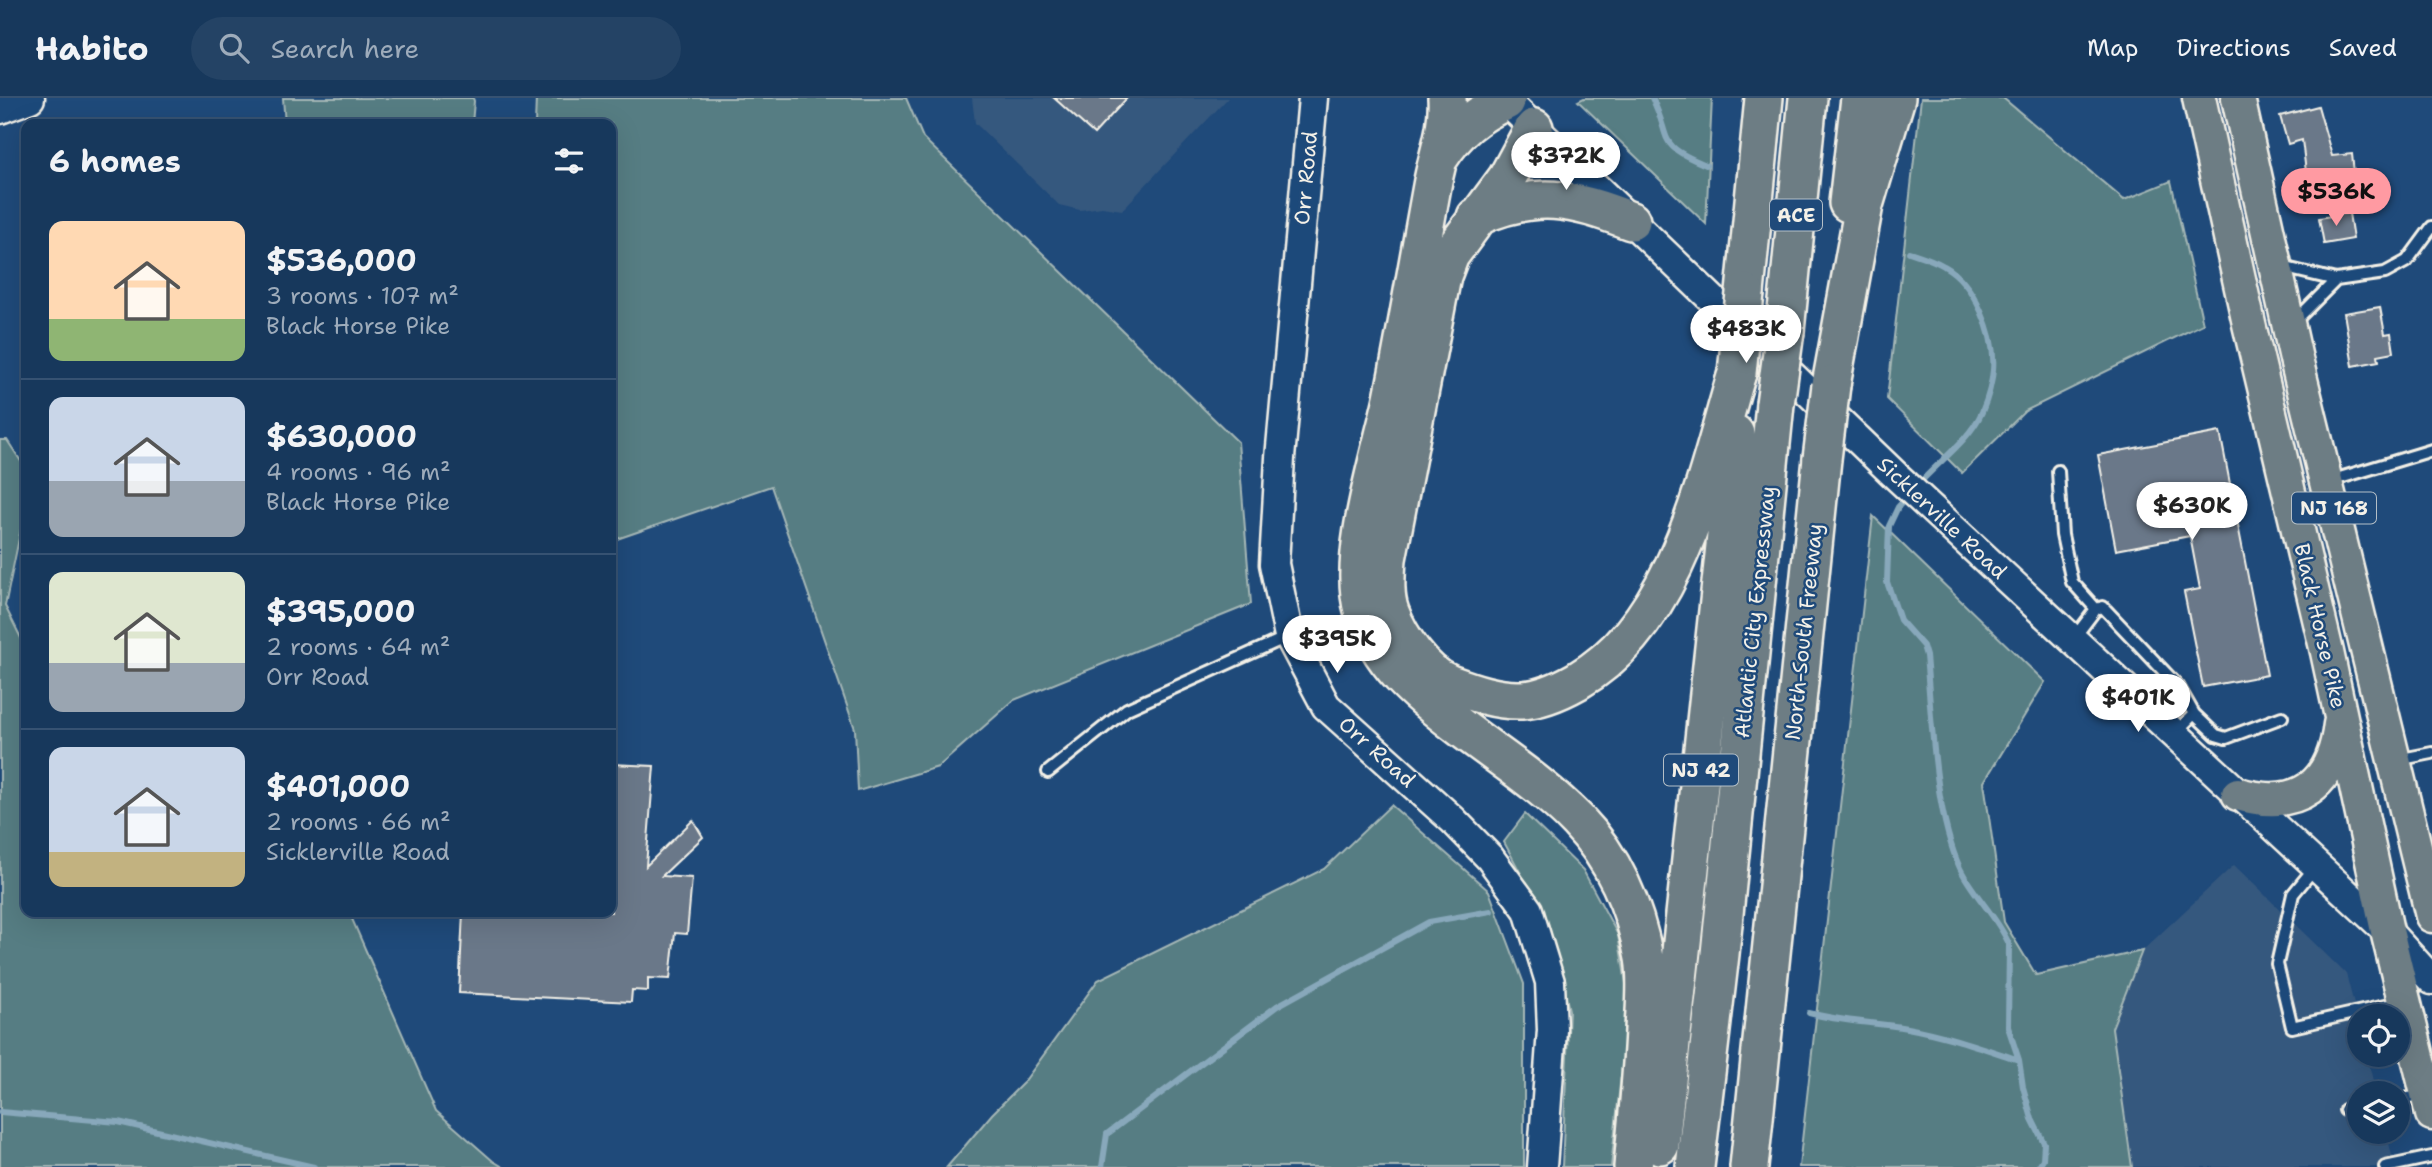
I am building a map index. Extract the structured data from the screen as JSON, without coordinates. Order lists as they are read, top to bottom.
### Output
{
  "streets": {
    "highway": [
      "ACE",
      "Atlantic City Expressway",
      "North-South Freeway",
      "NJ 42"
    ],
    "main road": [
      "Orr Road",
      "NJ 168",
      "Sicklerville Road",
      "Black Horse Pike"
    ]
  },
  "crossings": [
    ["Sicklerville Road", "Black Horse Pike"]
  ],
  "page": {
    "header": "Habito",
    "search": "Search here",
    "nav": ["Map", "Directions", "Saved"],
    "heading": "6 homes",
    "price": [
      "$372K",
      "$536K",
      "$483K",
      "$630K",
      "$395K",
      "$401K"
    ],
    "list": [
      {
        "name": "$536,000",
        "note": "3 rooms · 107 m² · Black Horse Pike"
      },
      {
        "name": "$630,000",
        "note": "4 rooms · 96 m² · Black Horse Pike"
      },
      {
        "name": "$395,000",
        "note": "2 rooms · 64 m² · Orr Road"
      },
      {
        "name": "$401,000",
        "note": "2 rooms · 66 m² · Sicklerville Road"
      }
    ]
  }
}
